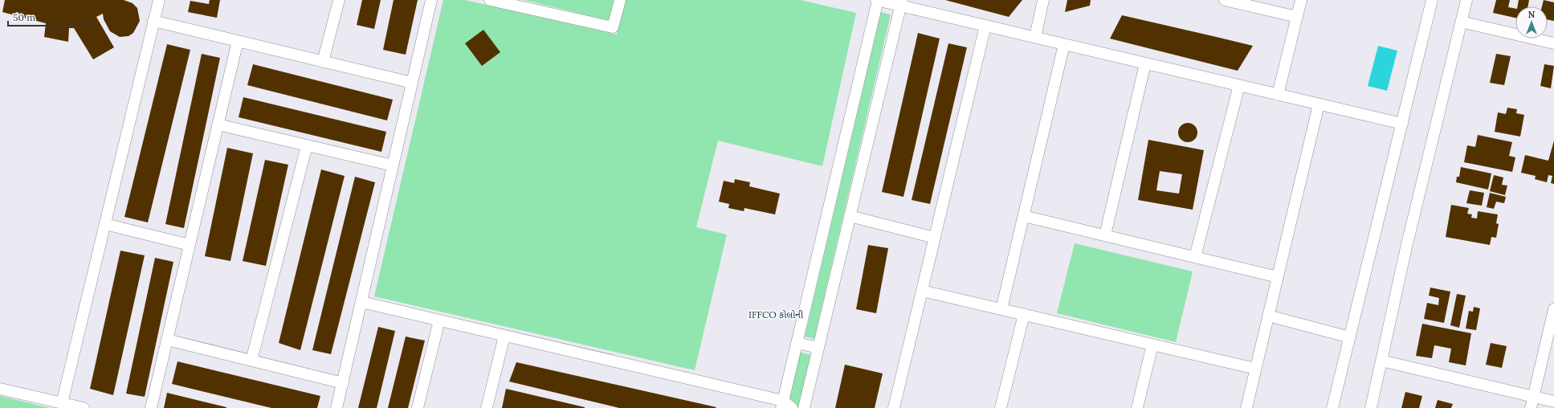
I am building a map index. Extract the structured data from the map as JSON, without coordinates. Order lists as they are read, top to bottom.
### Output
{
  "districts": ["IFFCO કોલોની"],
  "scale_bar": "50 m",
  "north": "top"
}
